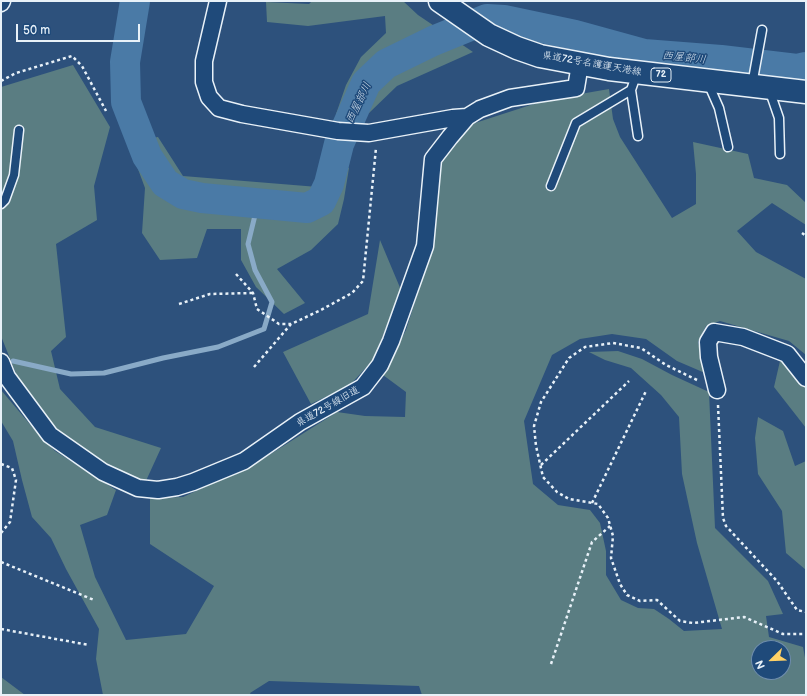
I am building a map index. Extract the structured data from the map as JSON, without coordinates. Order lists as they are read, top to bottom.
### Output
{
  "streets": {
    "main road": ["県道72号名護運天港線", "72"],
    "street": ["県道72号線旧道"]
  },
  "crossings": [
    ["県道72号名護運天港線", "県道72号線旧道"]
  ],
  "water": ["西屋部川"],
  "scale_bar": "50 m",
  "north": "bottom left"
}
